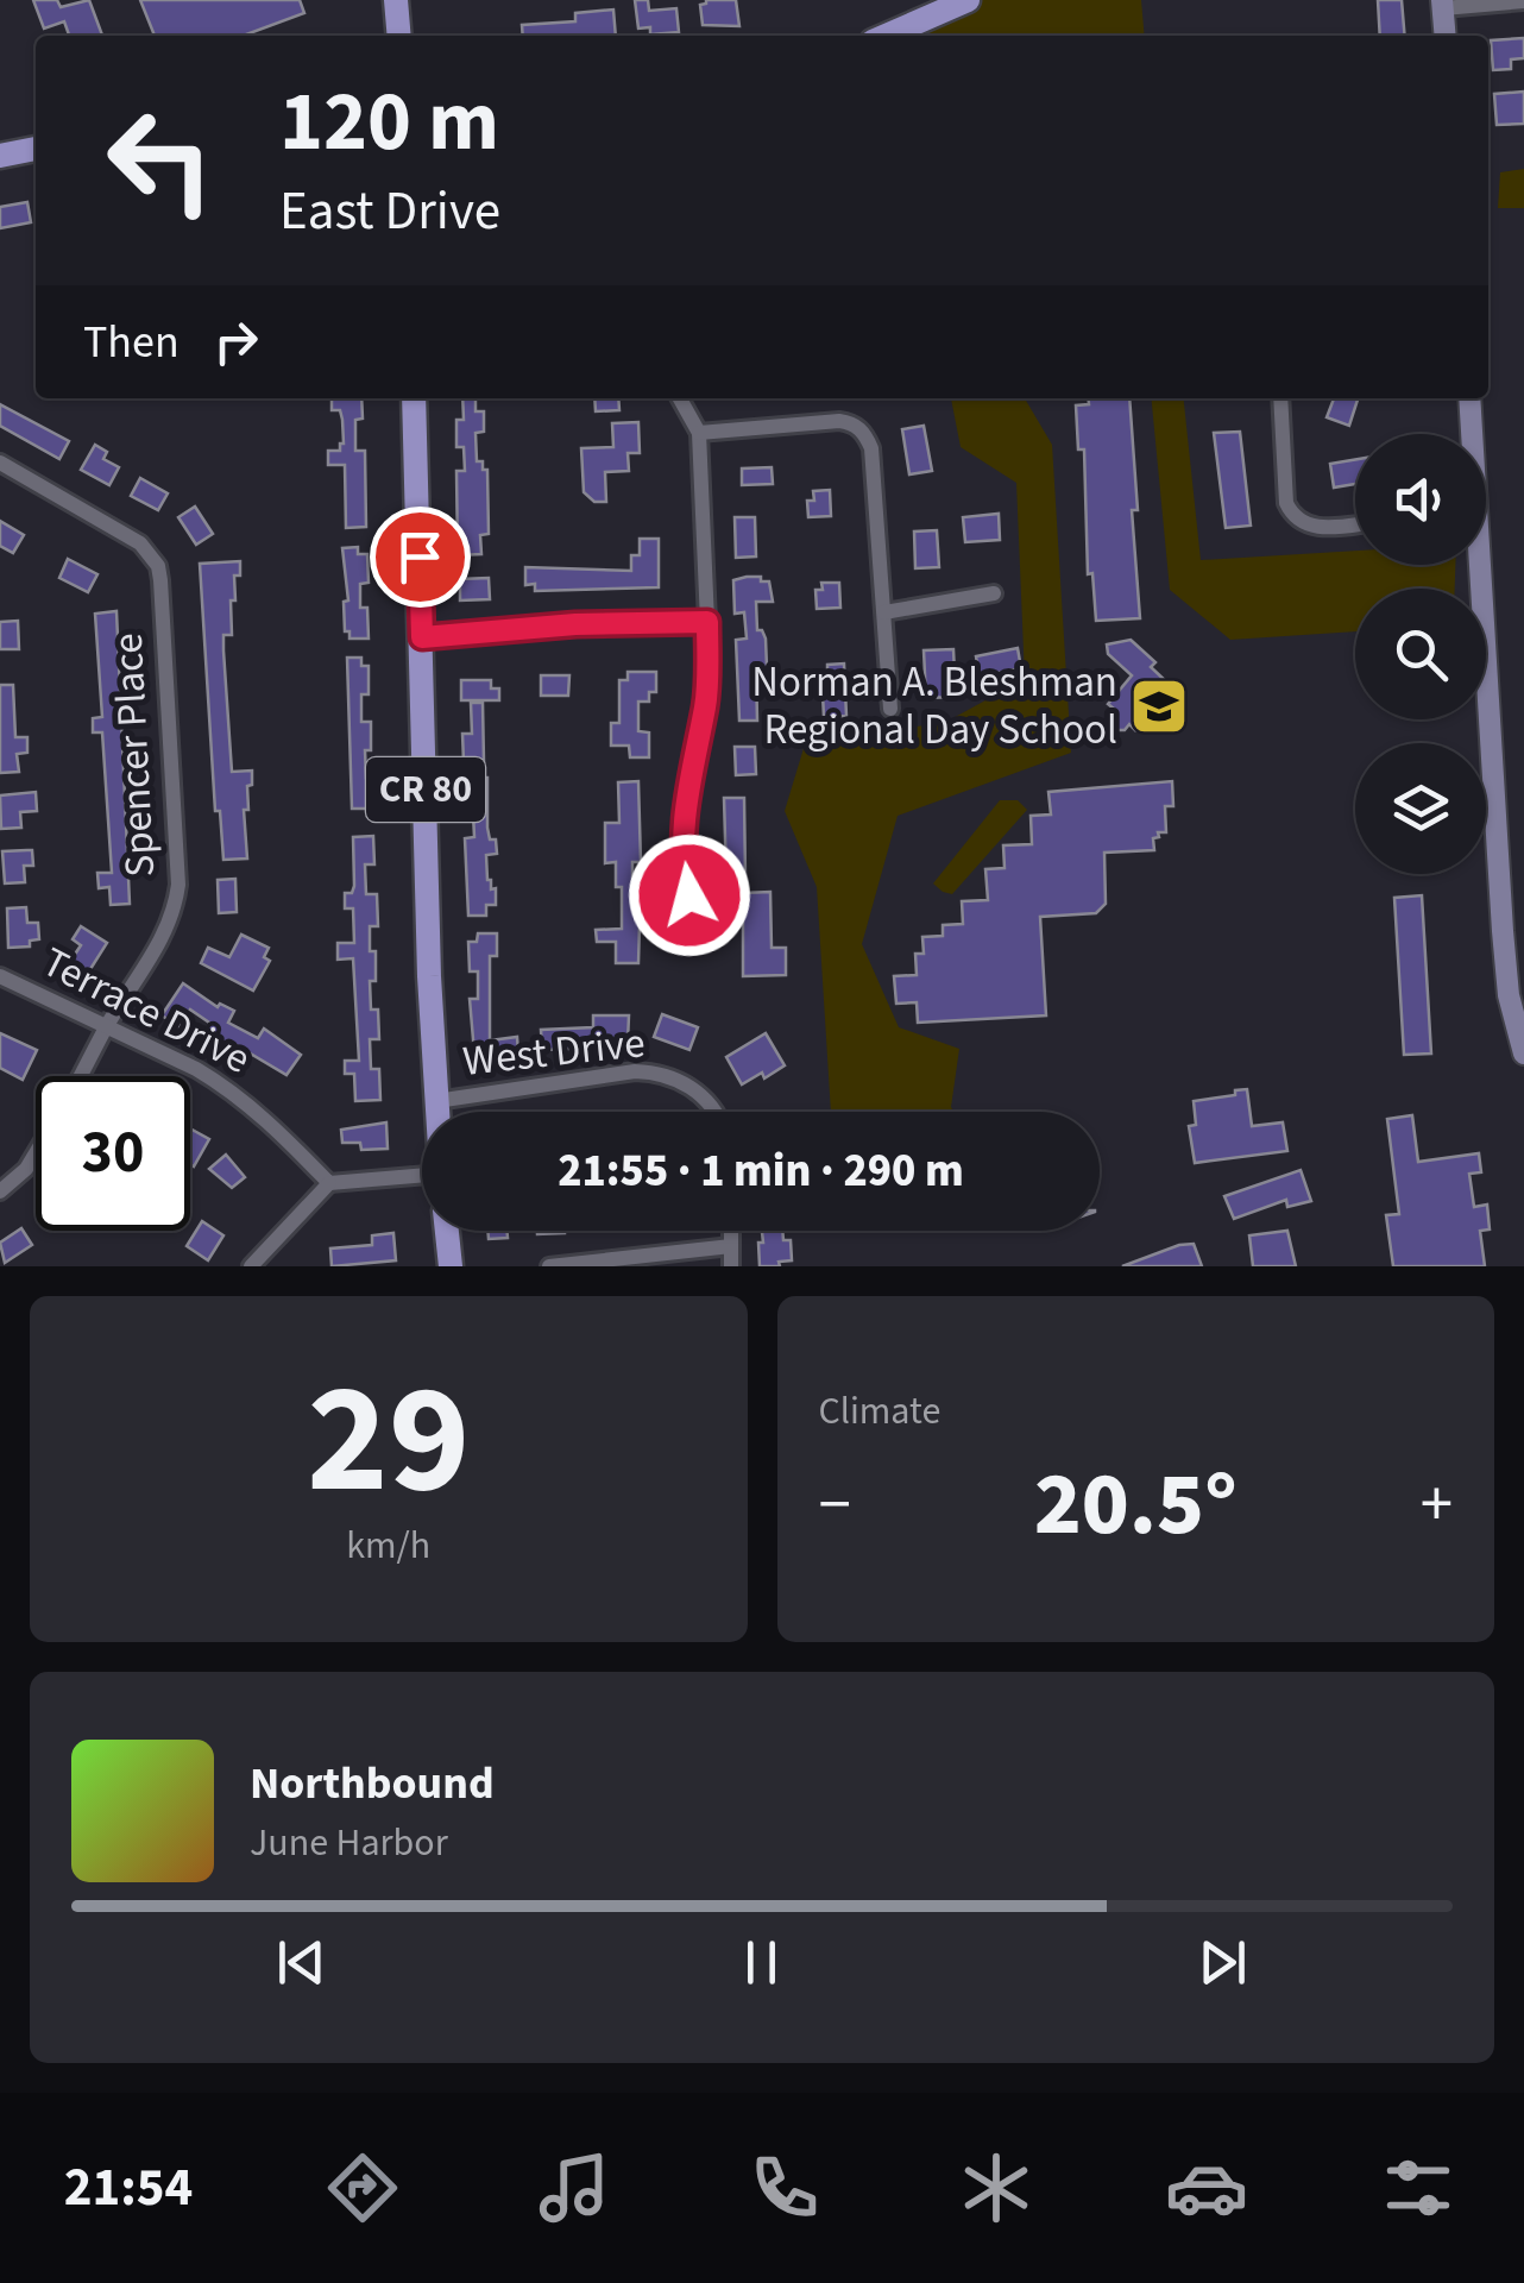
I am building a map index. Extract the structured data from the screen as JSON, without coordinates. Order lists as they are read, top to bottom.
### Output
{
  "streets": {
    "main road": ["CR 80"],
    "street": ["Spencer Place", "Terrace Drive", "West Drive"]
  },
  "crossings": [
    ["Spencer Place", "Terrace Drive"],
    ["CR 80", "West Drive"]
  ],
  "places": {
    "school or university": ["Norman A. Bleshman Regional Day School"]
  },
  "page": {
    "turn": ["120 m", "East Drive"],
    "then": "Then",
    "limit": "30",
    "trip": "21:55 · 1 min · 290 m",
    "tile": [
      ["29", "km/h"],
      "Climate"
    ],
    "heat": ["−", "20.5°", "+"],
    "song": ["Northbound", "June Harbor"],
    "tabs": "21:54"
  }
}
